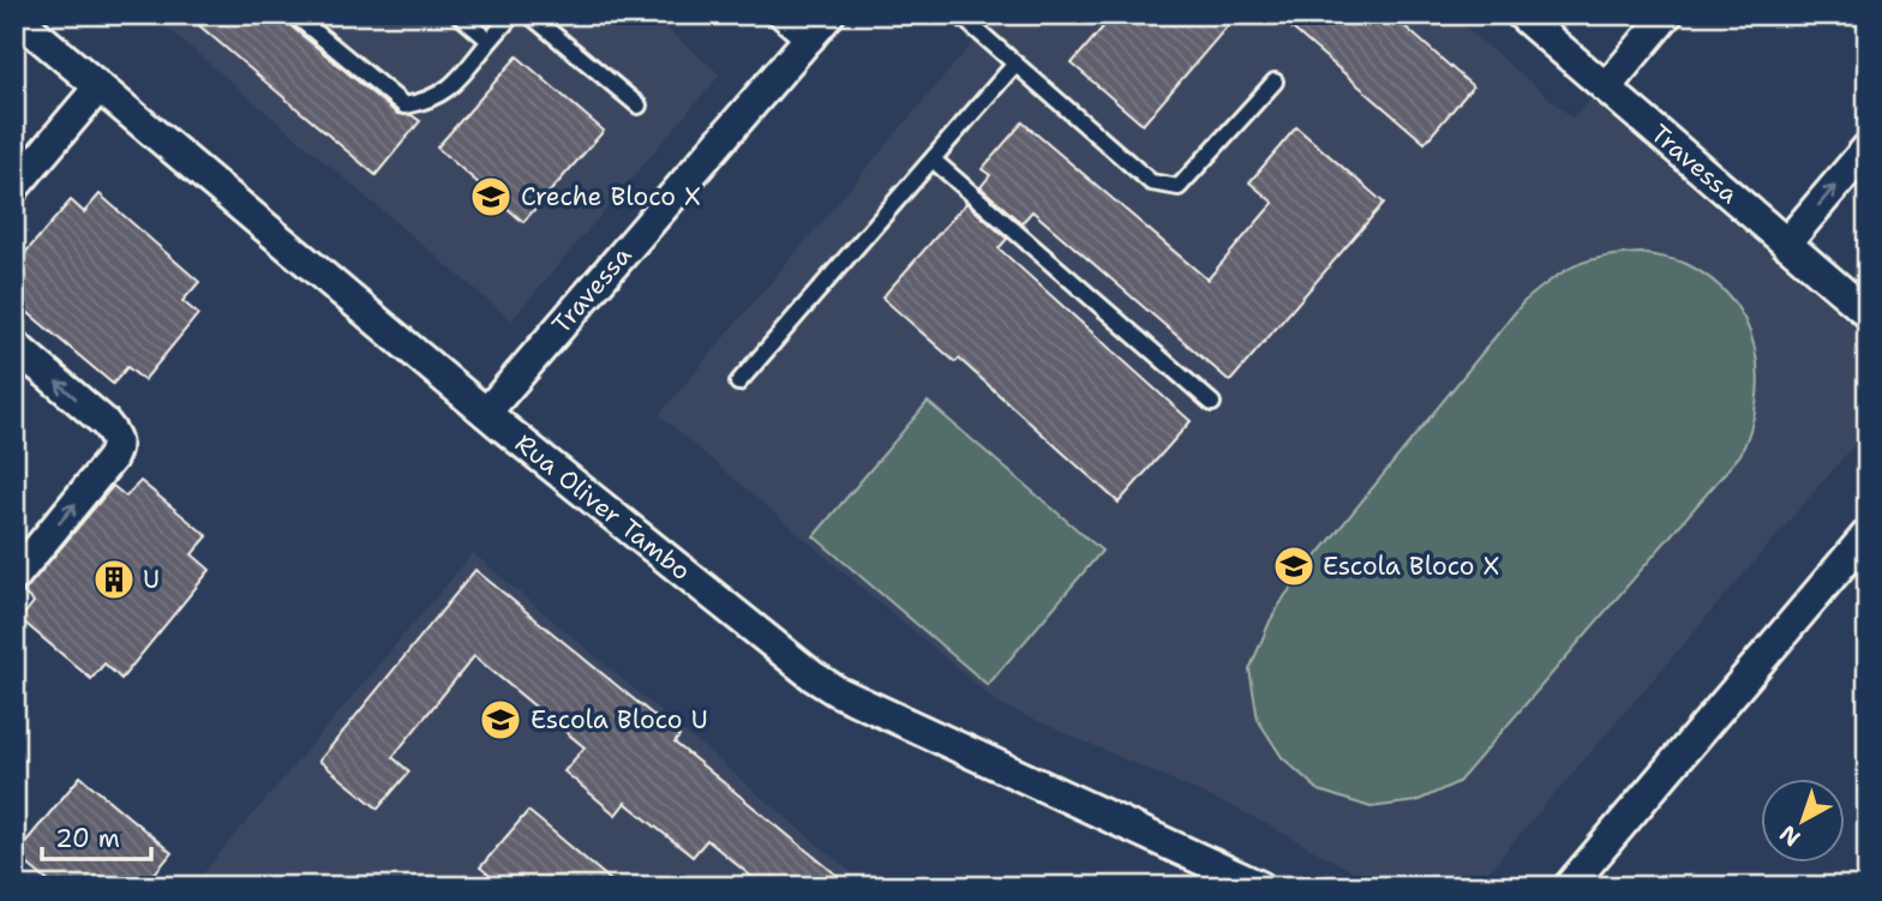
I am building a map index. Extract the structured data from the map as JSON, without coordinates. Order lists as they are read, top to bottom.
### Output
{
  "streets": {
    "street": ["Travessa", "Rua Oliver Tambo"]
  },
  "crossings": [
    ["Travessa", "Rua Oliver Tambo"]
  ],
  "places": {
    "school or university": ["Creche Bloco X", "Escola Bloco X", "Escola Bloco U"],
    "building": ["U"]
  },
  "scale_bar": "20 m",
  "north": "bottom left"
}
